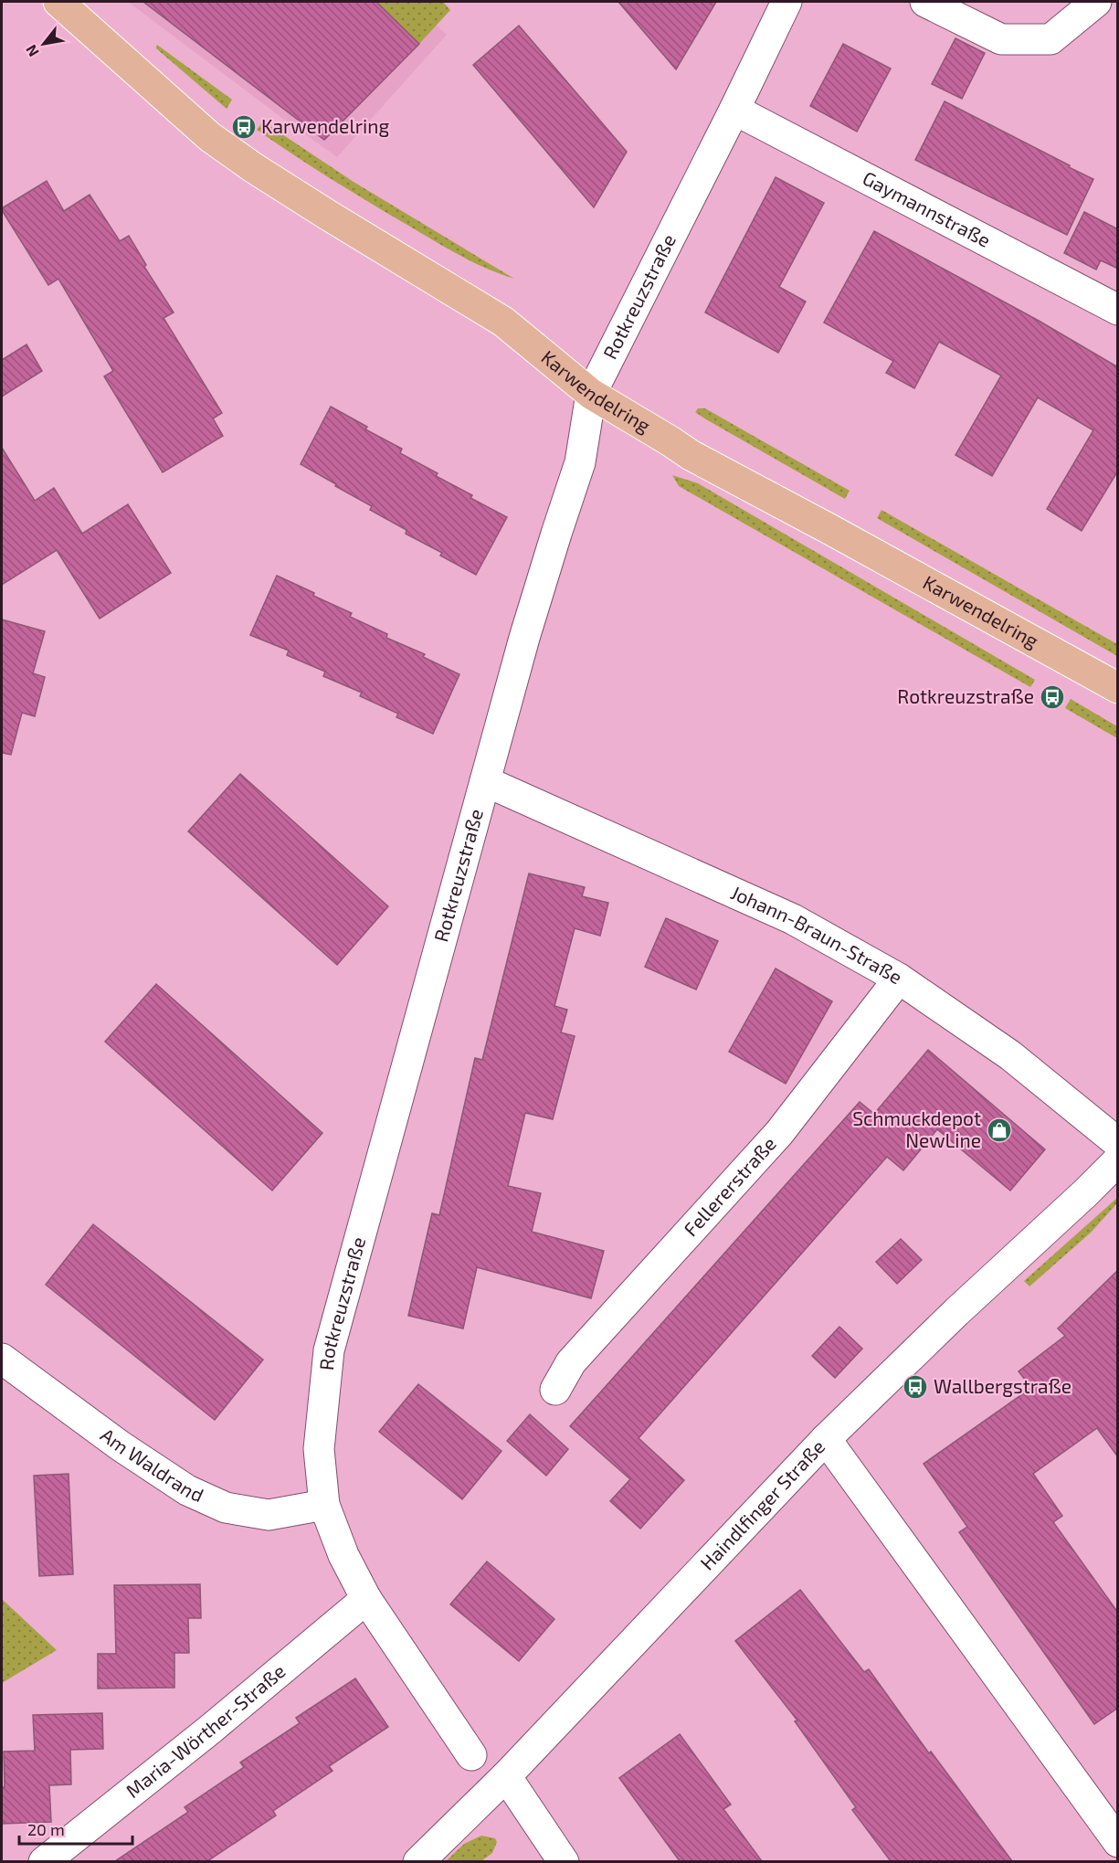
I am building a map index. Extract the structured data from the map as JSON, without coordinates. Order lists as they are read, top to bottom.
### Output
{
  "streets": {
    "main road": ["Karwendelring"],
    "street": [
      "Gaymannstraße",
      "Rotkreuzstraße",
      "Johann-Braun-Straße",
      "Fellererstraße",
      "Am Waldrand",
      "Haindlfinger Straße",
      "Maria-Wörther-Straße"
    ]
  },
  "crossings": [
    ["Gaymannstraße", "Rotkreuzstraße"],
    ["Rotkreuzstraße", "Karwendelring"],
    ["Rotkreuzstraße", "Johann-Braun-Straße"],
    ["Rotkreuzstraße", "Am Waldrand"],
    ["Rotkreuzstraße", "Maria-Wörther-Straße"],
    ["Johann-Braun-Straße", "Fellererstraße"]
  ],
  "places": {
    "bus stop": ["Karwendelring", "Rotkreuzstraße", "Wallbergstraße"],
    "shop": ["Schmuckdepot NewLine"]
  },
  "scale_bar": "20 m",
  "north": "bottom left"
}
